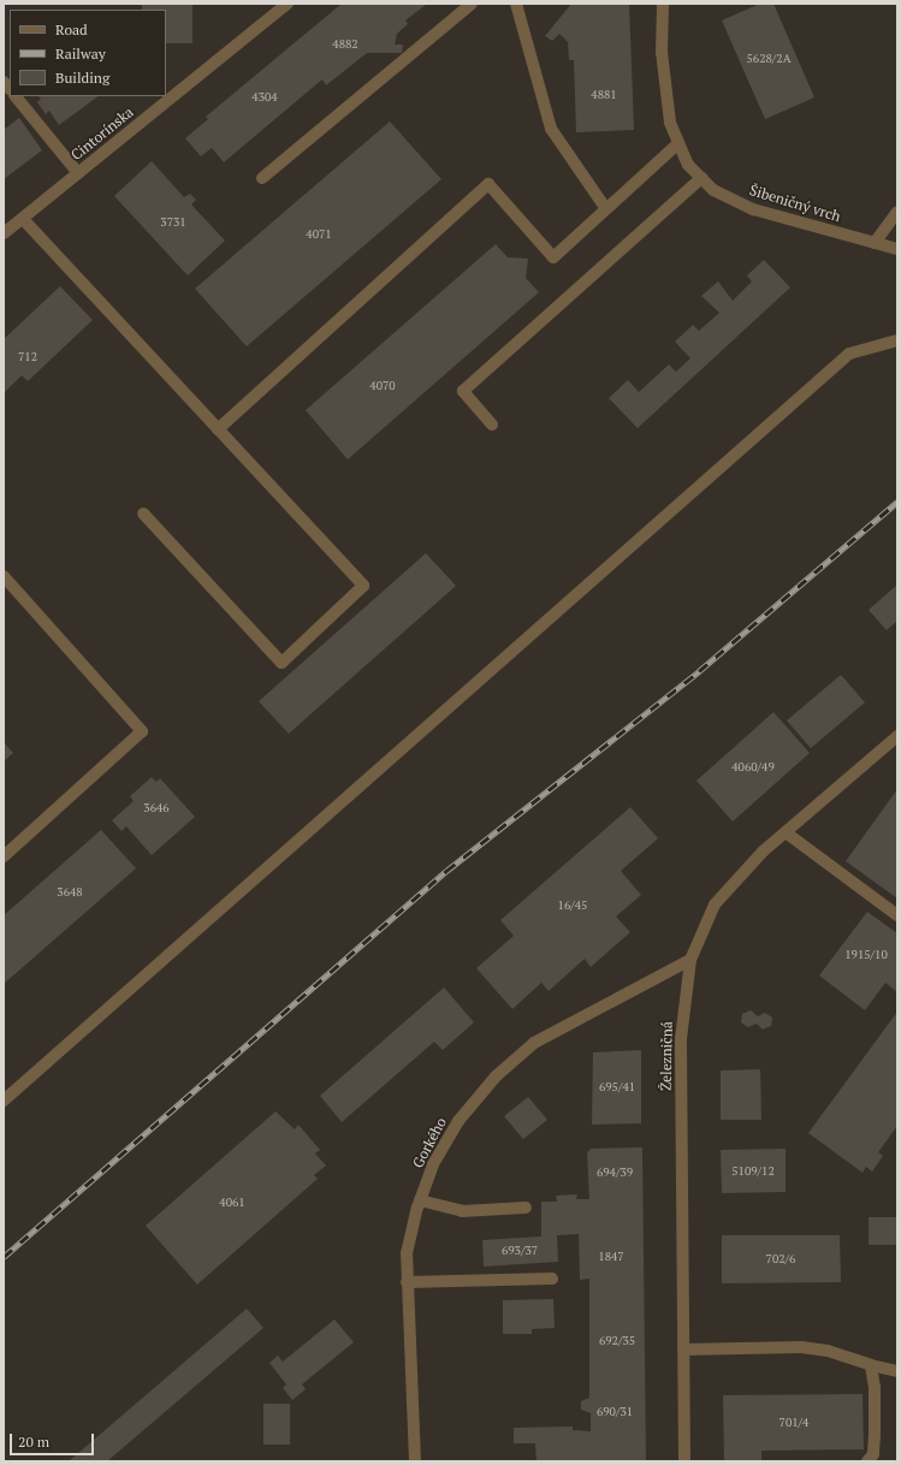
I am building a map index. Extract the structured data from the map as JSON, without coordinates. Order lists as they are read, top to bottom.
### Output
{
  "streets": {
    "street": [
      "Cintorínska",
      "Šibeničný vrch",
      "Železničná",
      "Gorkého"
    ]
  },
  "crossings": [
    ["Železničná", "Gorkého"]
  ],
  "house_numbers": [
    "4882",
    "5628/2A",
    "4881",
    "4304",
    "3731",
    "4071",
    "712",
    "4070",
    "4060/49",
    "3646",
    "3648",
    "16/45",
    "1915/10",
    "695/41",
    "5109/12",
    "694/39",
    "4061",
    "693/37",
    "1847",
    "702/6",
    "692/35",
    "690/31",
    "701/4"
  ],
  "legend": ["Road", "Railway", "Building"],
  "scale_bar": "20 m"
}
